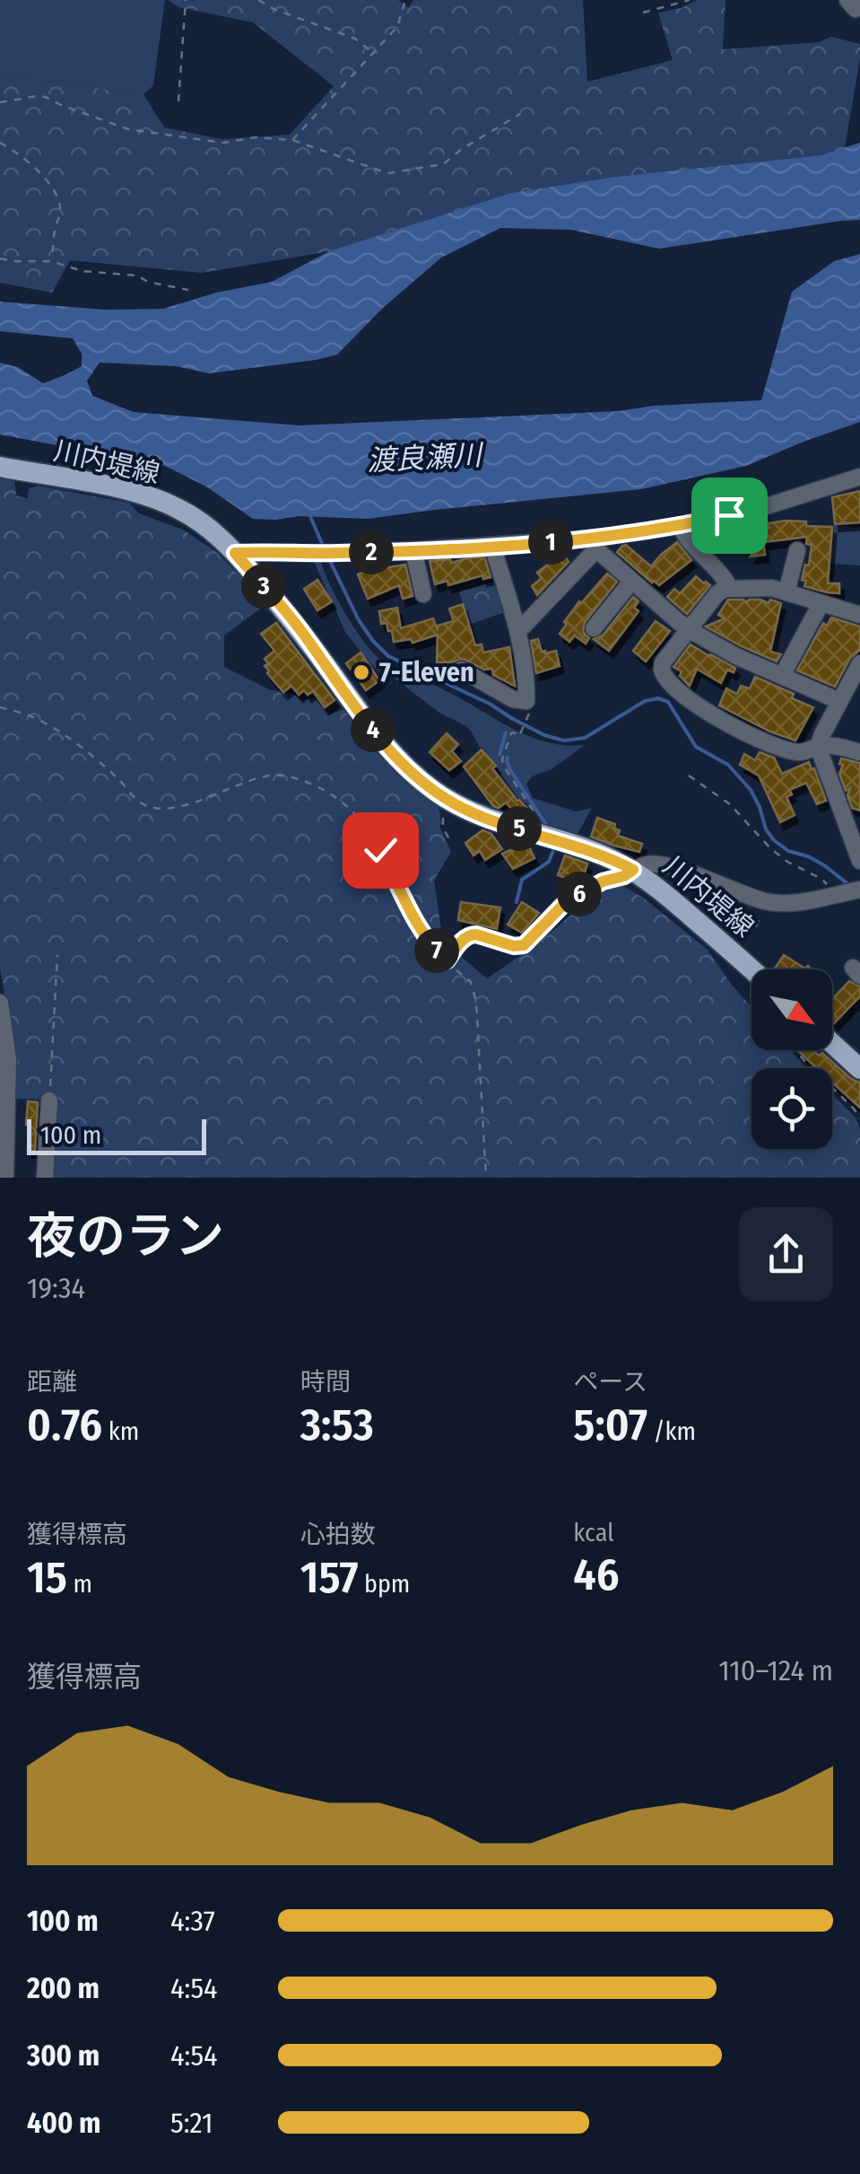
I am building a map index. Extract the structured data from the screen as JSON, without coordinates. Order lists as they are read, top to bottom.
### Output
{
  "streets": {
    "main road": ["川内堤線"]
  },
  "water": ["渡良瀬川"],
  "places": ["7-Eleven"],
  "scale_bar": "100 m",
  "north": "bottom right",
  "page": {
    "pins": [
      "1",
      "2",
      "3",
      "4",
      "5",
      "6",
      "7"
    ],
    "scale": "100 m",
    "heading": ["夜のラン", "19:34"],
    "stats": [
      ["距離", "0.76 km"],
      ["時間", "3:53"],
      ["ペース", "5:07 /km"],
      ["獲得標高", "15 m"],
      ["心拍数", "157 bpm"],
      ["kcal", "46"]
    ],
    "chart": ["獲得標高", "110–124 m"],
    "list": [
      {
        "name": "100 m",
        "note": "4:37"
      },
      {
        "name": "200 m",
        "note": "4:54"
      },
      {
        "name": "300 m",
        "note": "4:54"
      },
      {
        "name": "400 m",
        "note": "5:21"
      }
    ]
  }
}
